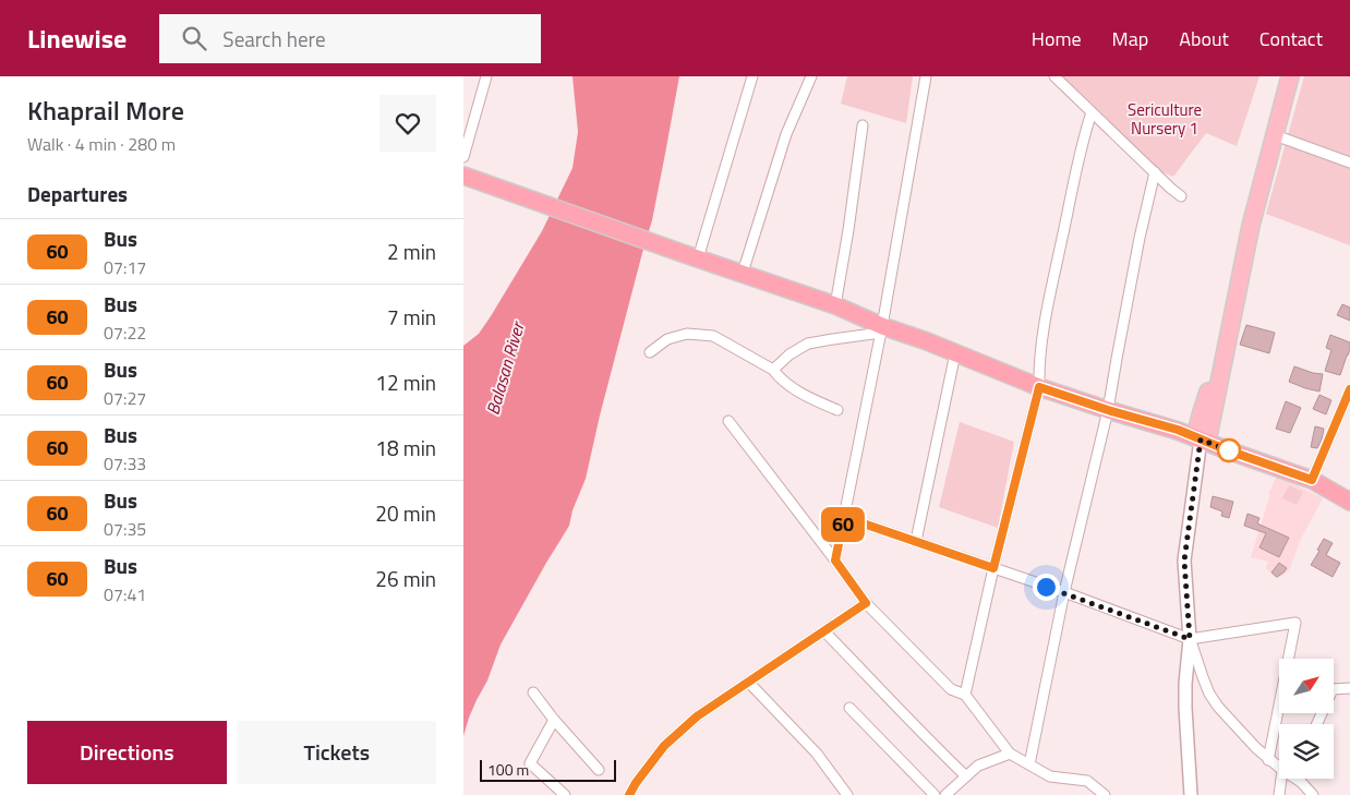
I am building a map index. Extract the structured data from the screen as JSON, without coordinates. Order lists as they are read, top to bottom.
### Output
{
  "water": ["Balasan River"],
  "parks": ["Sericulture Nursery 1"],
  "lines": ["bus line 60"],
  "scale_bar": "100 m",
  "north": "top right",
  "page": {
    "header": "Linewise",
    "search": "Search here",
    "nav": [
      "Home",
      "Map",
      "About",
      "Contact"
    ],
    "heading": [
      ["Khaprail More", "Walk · 4 min · 280 m"],
      "Departures"
    ],
    "on_map": "60",
    "list": [
      {
        "mark": "60",
        "name": "Bus",
        "note": "07:17",
        "value": "2 min"
      },
      {
        "mark": "60",
        "name": "Bus",
        "note": "07:22",
        "value": "7 min"
      },
      {
        "mark": "60",
        "name": "Bus",
        "note": "07:27",
        "value": "12 min"
      },
      {
        "mark": "60",
        "name": "Bus",
        "note": "07:33",
        "value": "18 min"
      },
      {
        "mark": "60",
        "name": "Bus",
        "note": "07:35",
        "value": "20 min"
      },
      {
        "mark": "60",
        "name": "Bus",
        "note": "07:41",
        "value": "26 min"
      }
    ],
    "buttons": ["Directions", "Tickets"],
    "scale": "100 m"
  }
}
